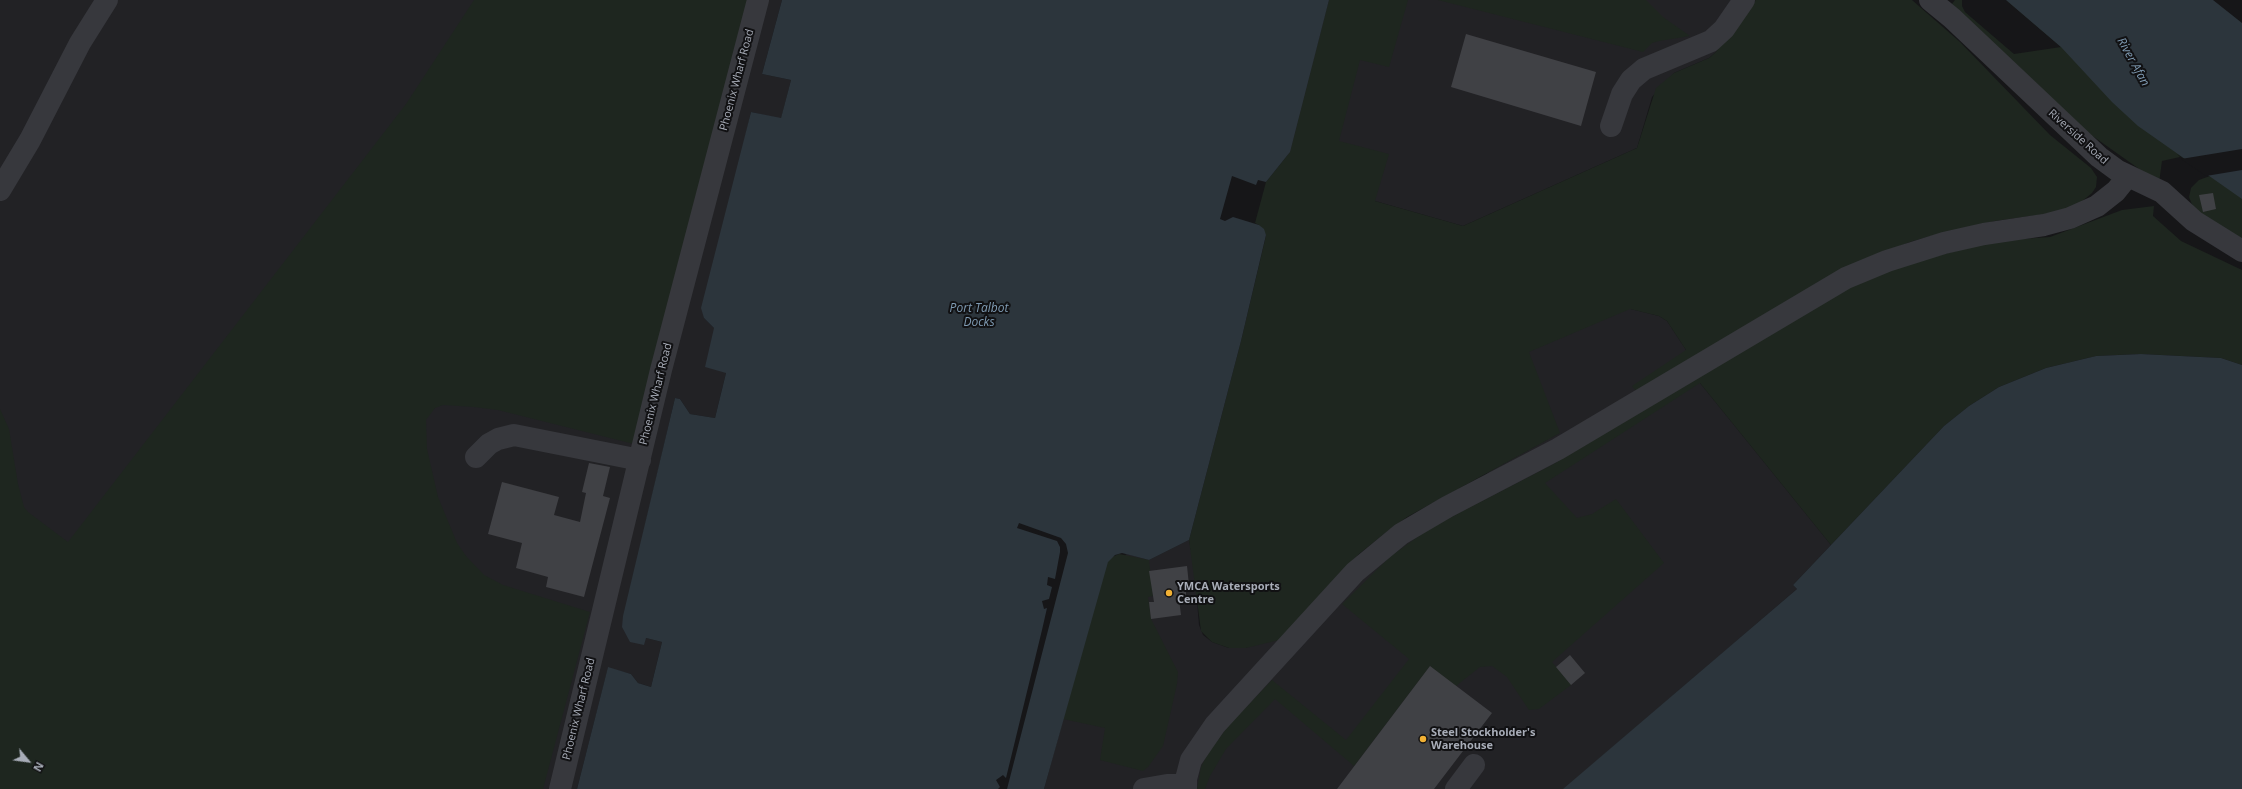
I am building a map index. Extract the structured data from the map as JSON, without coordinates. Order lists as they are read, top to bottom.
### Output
{
  "streets": {
    "street": ["Phoenix Wharf Road", "Riverside Road"]
  },
  "water": ["River Afan", "Port Talbot Docks"],
  "places": ["YMCA Watersports Centre", "Steel Stockholder's Warehouse"],
  "north": "bottom right"
}
